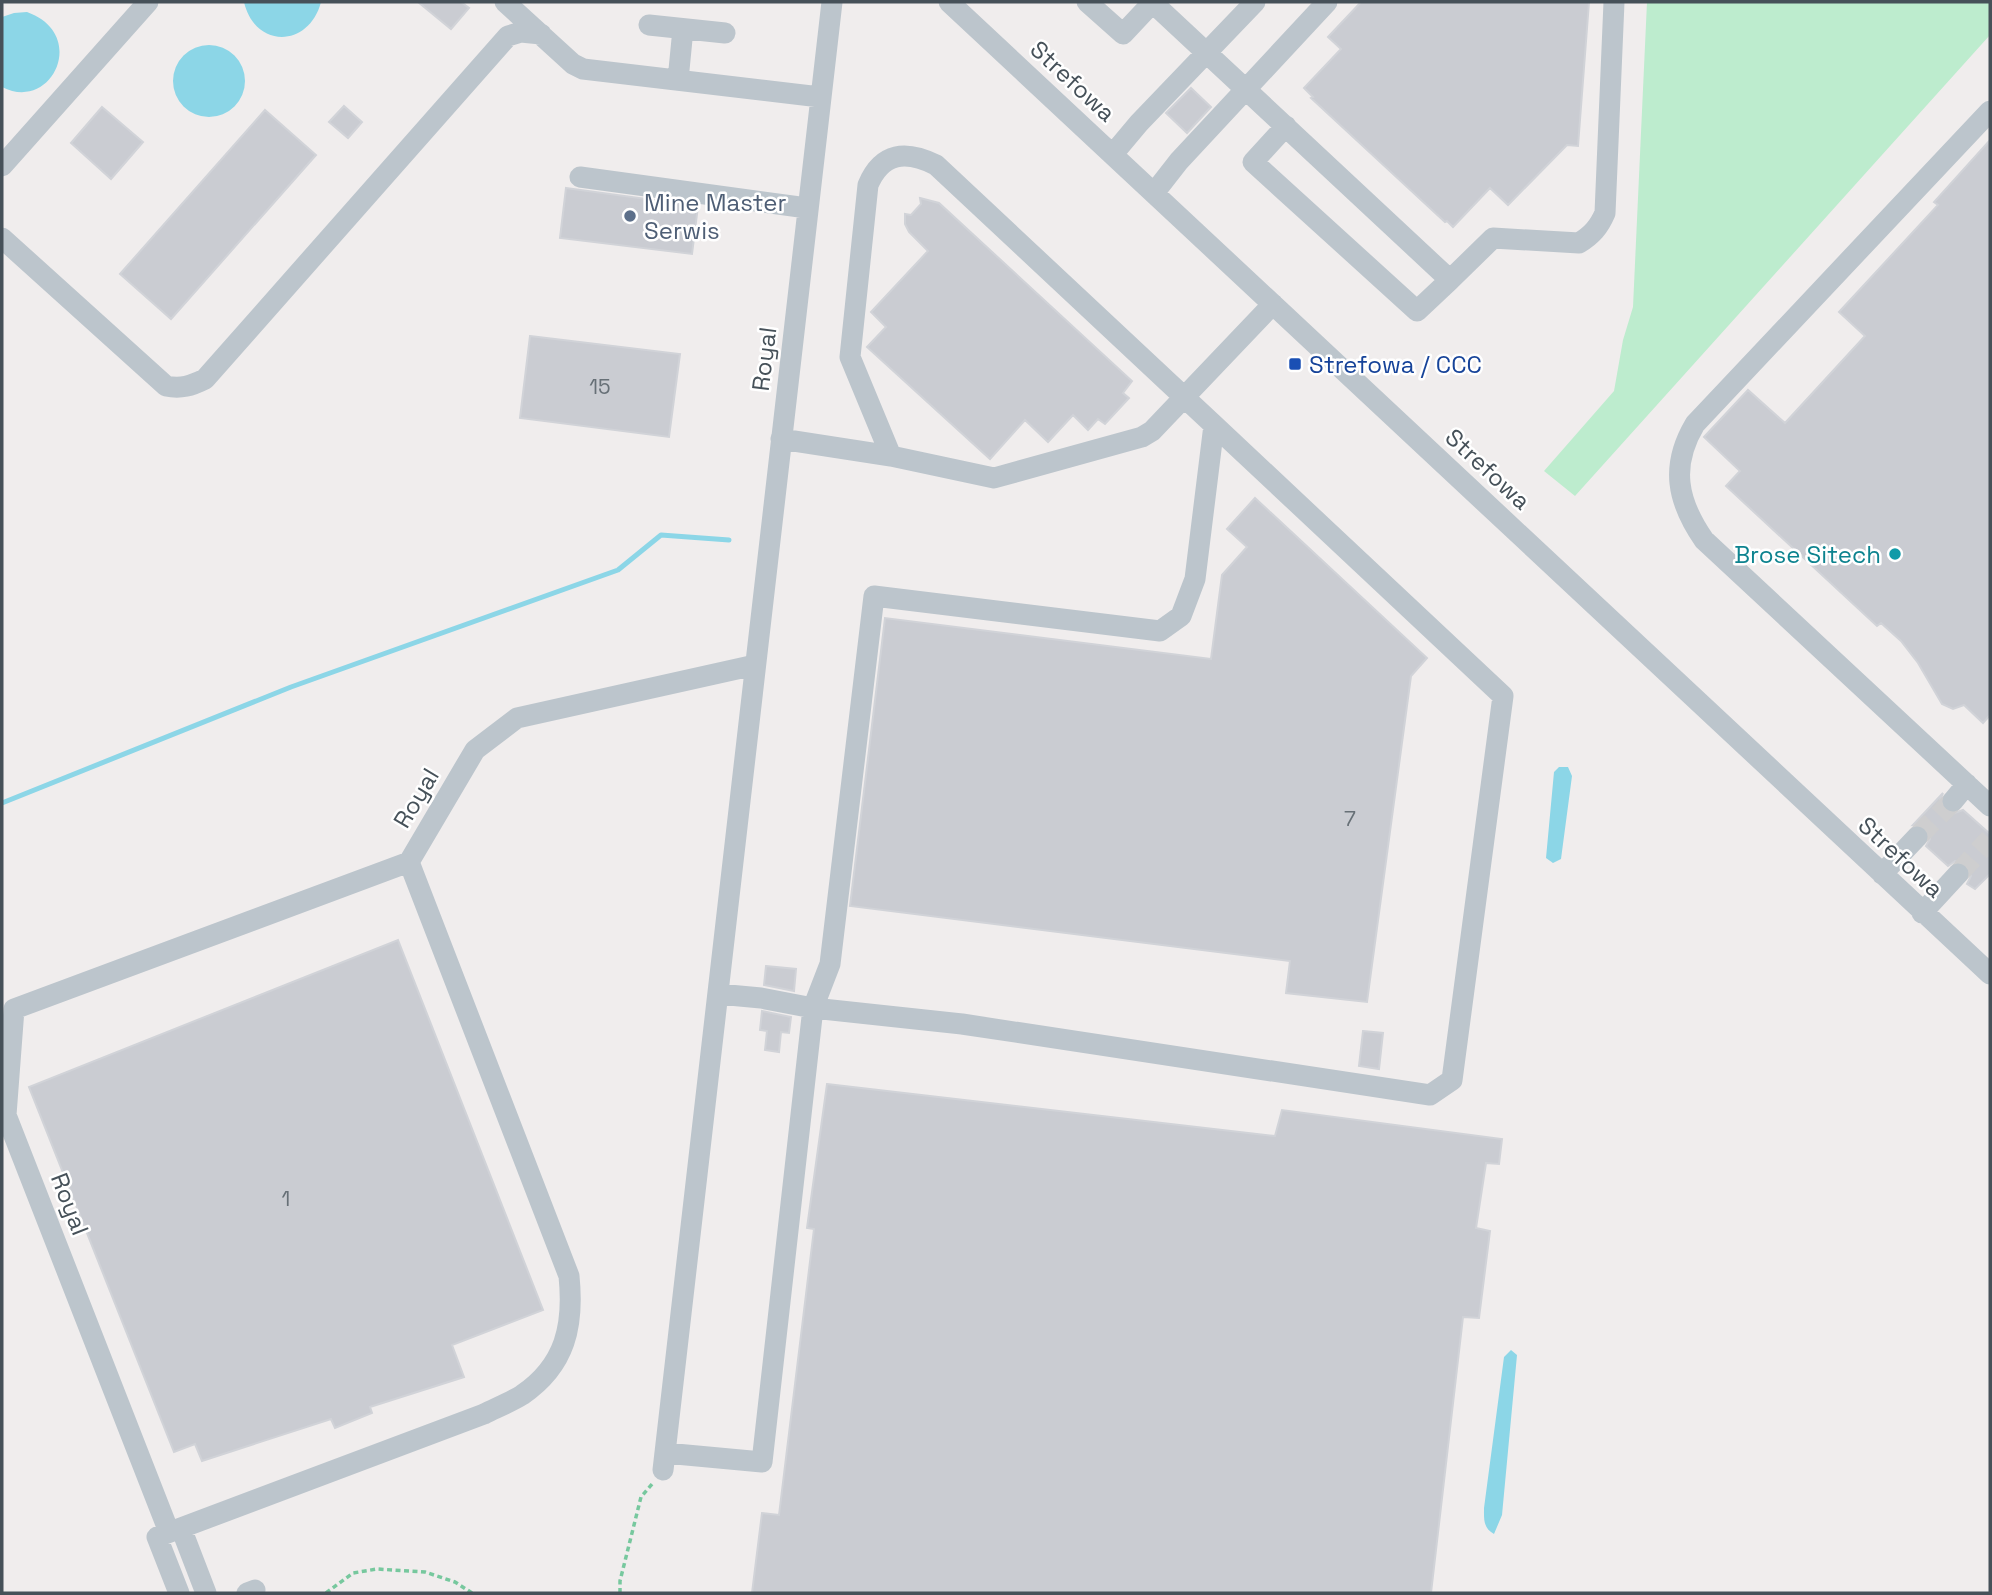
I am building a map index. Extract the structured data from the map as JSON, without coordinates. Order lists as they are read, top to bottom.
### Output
{
  "streets": {
    "street": ["Strefowa", "Royal"]
  },
  "places": {
    "other": ["Mine Master Serwis", "Brose Sitech"],
    "transit": ["Strefowa / CCC"]
  },
  "house_numbers": ["15", "7", "1"]
}
